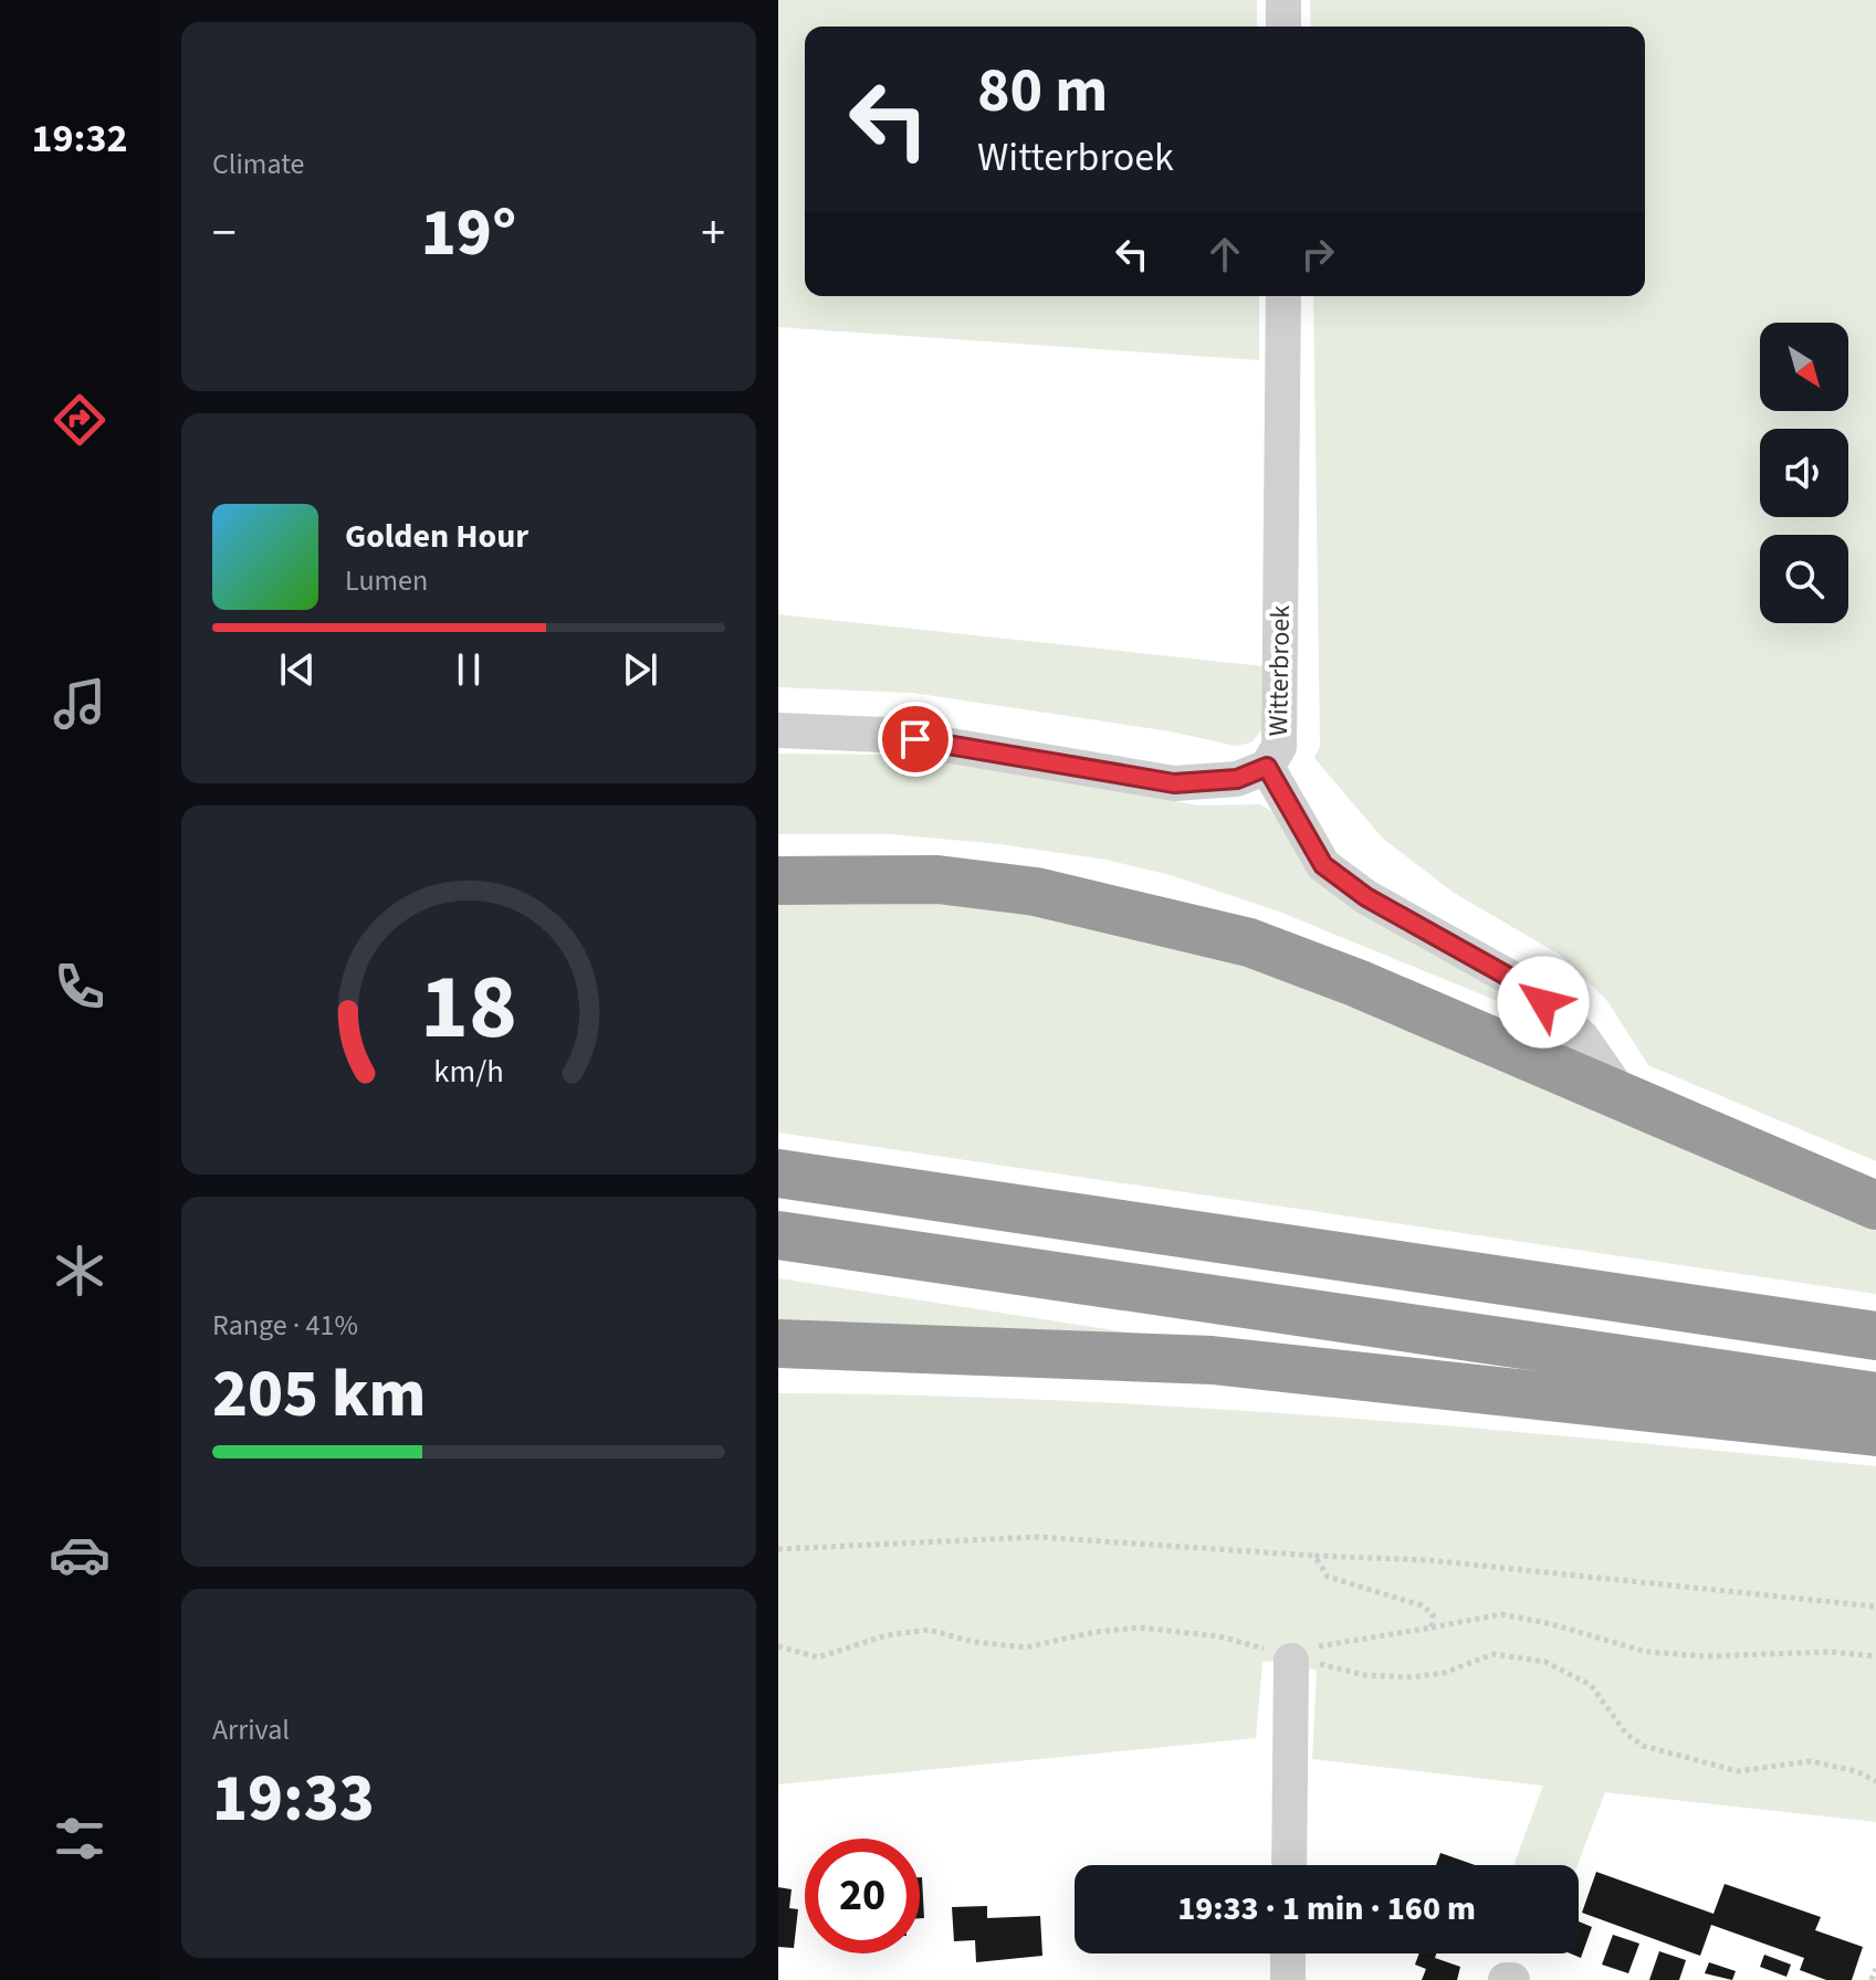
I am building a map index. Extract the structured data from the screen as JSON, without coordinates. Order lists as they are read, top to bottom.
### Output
{
  "streets": {
    "street": ["Witterbroek"]
  },
  "north": "bottom right",
  "page": {
    "tabs": "19:32",
    "tile": [
      "Climate",
      ["Range · 41%", "205 km"],
      ["Arrival", "19:33"]
    ],
    "turn": ["80 m", "Witterbroek"],
    "heat": ["−", "19°", "+"],
    "song": ["Golden Hour", "Lumen"],
    "limit": "20",
    "trip": "19:33 · 1 min · 160 m",
    "gauge": ["18", "km/h"]
  }
}
